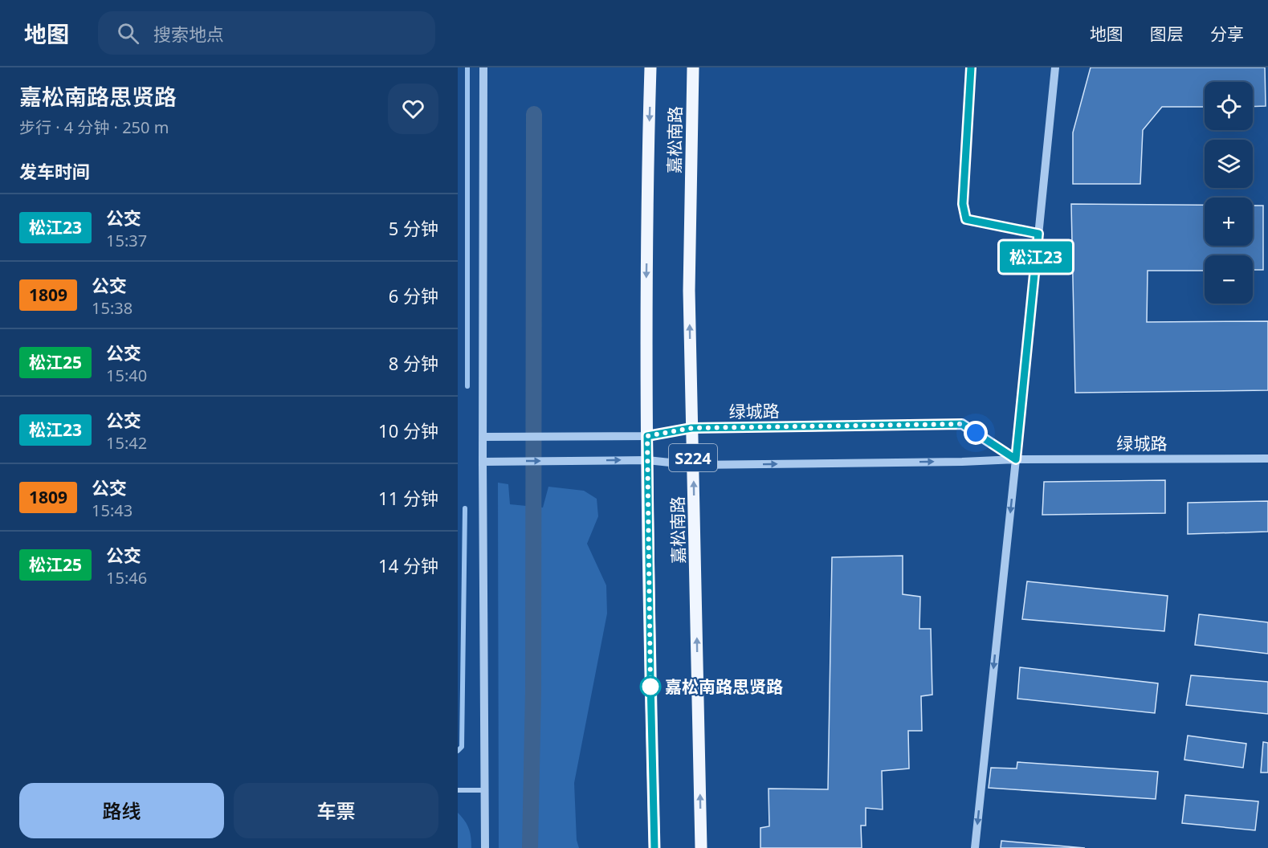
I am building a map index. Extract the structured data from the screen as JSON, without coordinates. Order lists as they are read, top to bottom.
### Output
{
  "streets": {
    "main road": ["嘉松南路", "S224"],
    "street": ["绿城路"]
  },
  "crossings": [
    ["嘉松南路", "绿城路"]
  ],
  "places": ["嘉松南路思贤路"],
  "lines": ["bus line 松江23"],
  "page": {
    "header": "地图",
    "search": "搜索地点",
    "nav": ["地图", "图层", "分享"],
    "heading": [
      ["嘉松南路思贤路", "步行 · 4 分钟 · 250 m"],
      "发车时间"
    ],
    "on_map": "松江23",
    "map_buttons": ["+", "−"],
    "list": [
      {
        "mark": "松江23",
        "name": "公交",
        "note": "15:37",
        "value": "5 分钟"
      },
      {
        "mark": "1809",
        "name": "公交",
        "note": "15:38",
        "value": "6 分钟"
      },
      {
        "mark": "松江25",
        "name": "公交",
        "note": "15:40",
        "value": "8 分钟"
      },
      {
        "mark": "松江23",
        "name": "公交",
        "note": "15:42",
        "value": "10 分钟"
      },
      {
        "mark": "1809",
        "name": "公交",
        "note": "15:43",
        "value": "11 分钟"
      },
      {
        "mark": "松江25",
        "name": "公交",
        "note": "15:46",
        "value": "14 分钟"
      }
    ],
    "buttons": ["路线", "车票"]
  }
}
